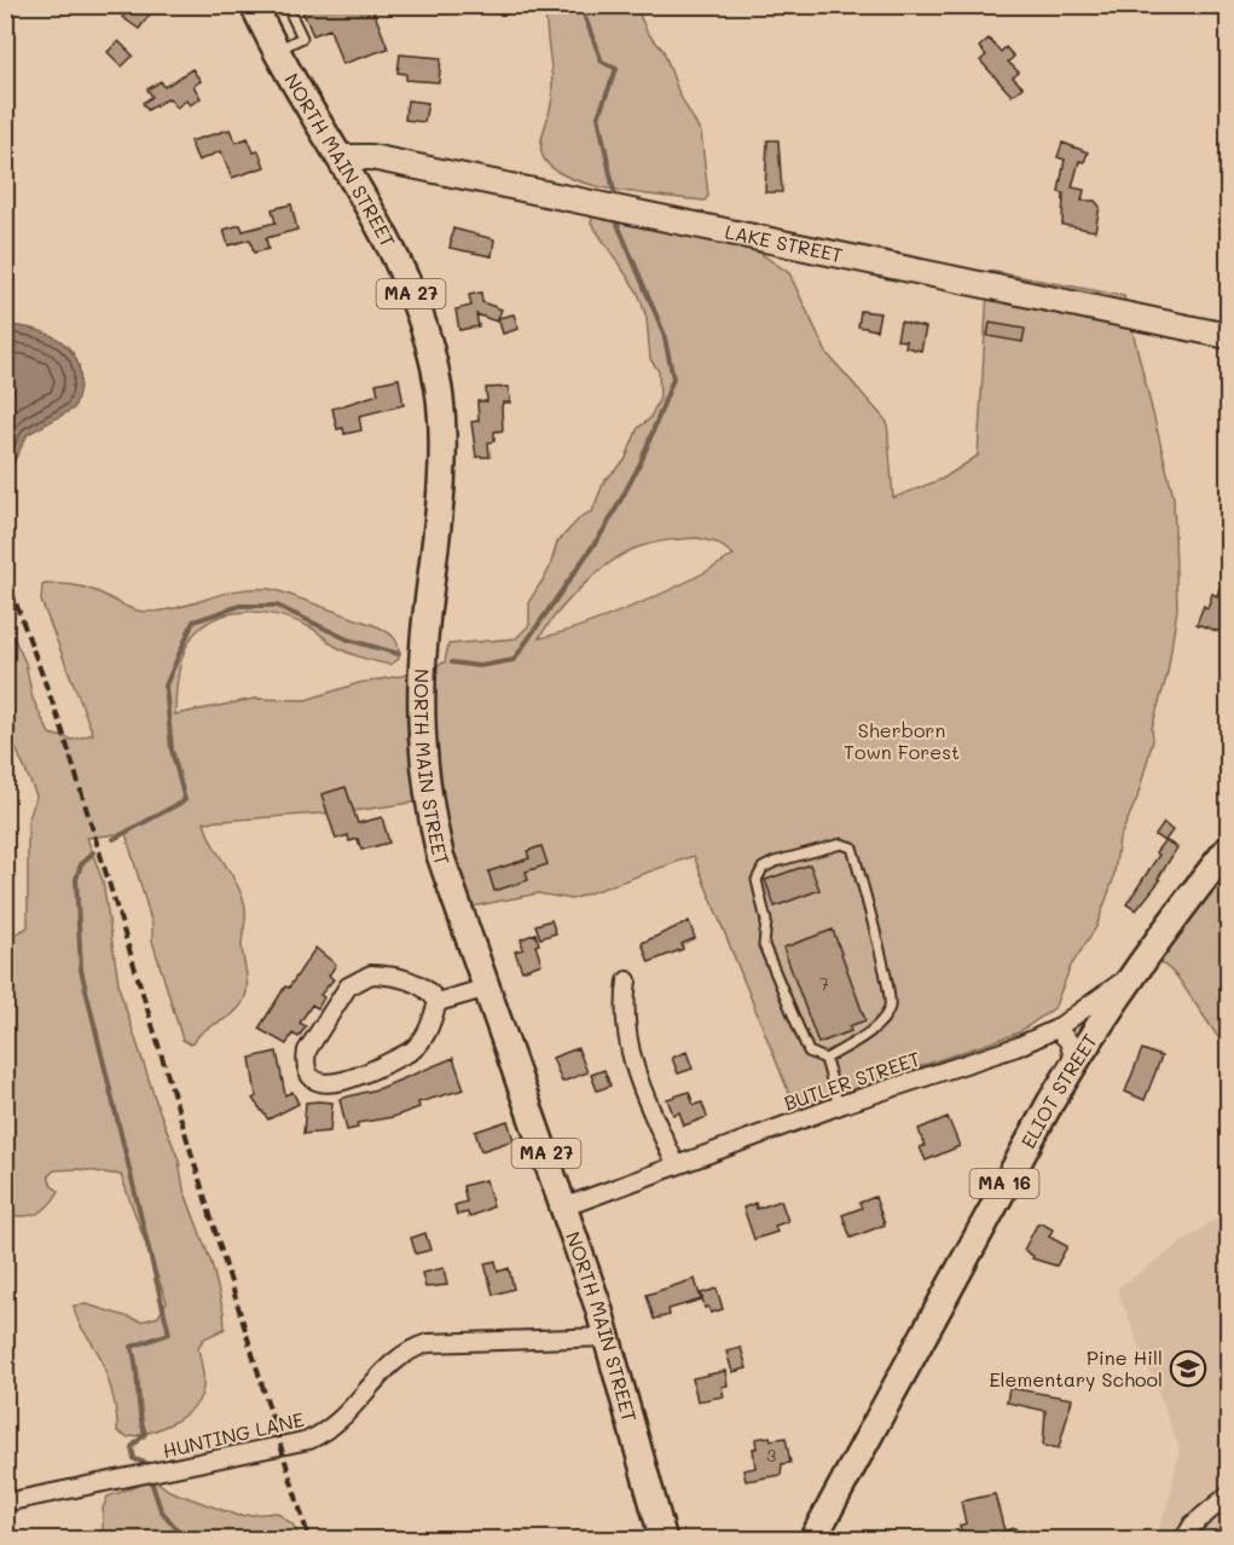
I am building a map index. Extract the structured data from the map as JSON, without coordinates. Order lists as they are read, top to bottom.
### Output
{
  "streets": {
    "main road": [
      "NORTH MAIN STREET",
      "MA 27",
      "ELIOT STREET",
      "MA 16"
    ],
    "street": ["LAKE STREET", "BUTLER STREET", "HUNTING LANE"]
  },
  "crossings": [
    ["NORTH MAIN STREET", "LAKE STREET"],
    ["NORTH MAIN STREET", "BUTLER STREET"],
    ["NORTH MAIN STREET", "HUNTING LANE"],
    ["BUTLER STREET", "ELIOT STREET"]
  ],
  "parks": ["Sherborn Town Forest"],
  "places": {
    "school or university": ["Pine Hill Elementary School"]
  },
  "house_numbers": ["7", "3"]
}
